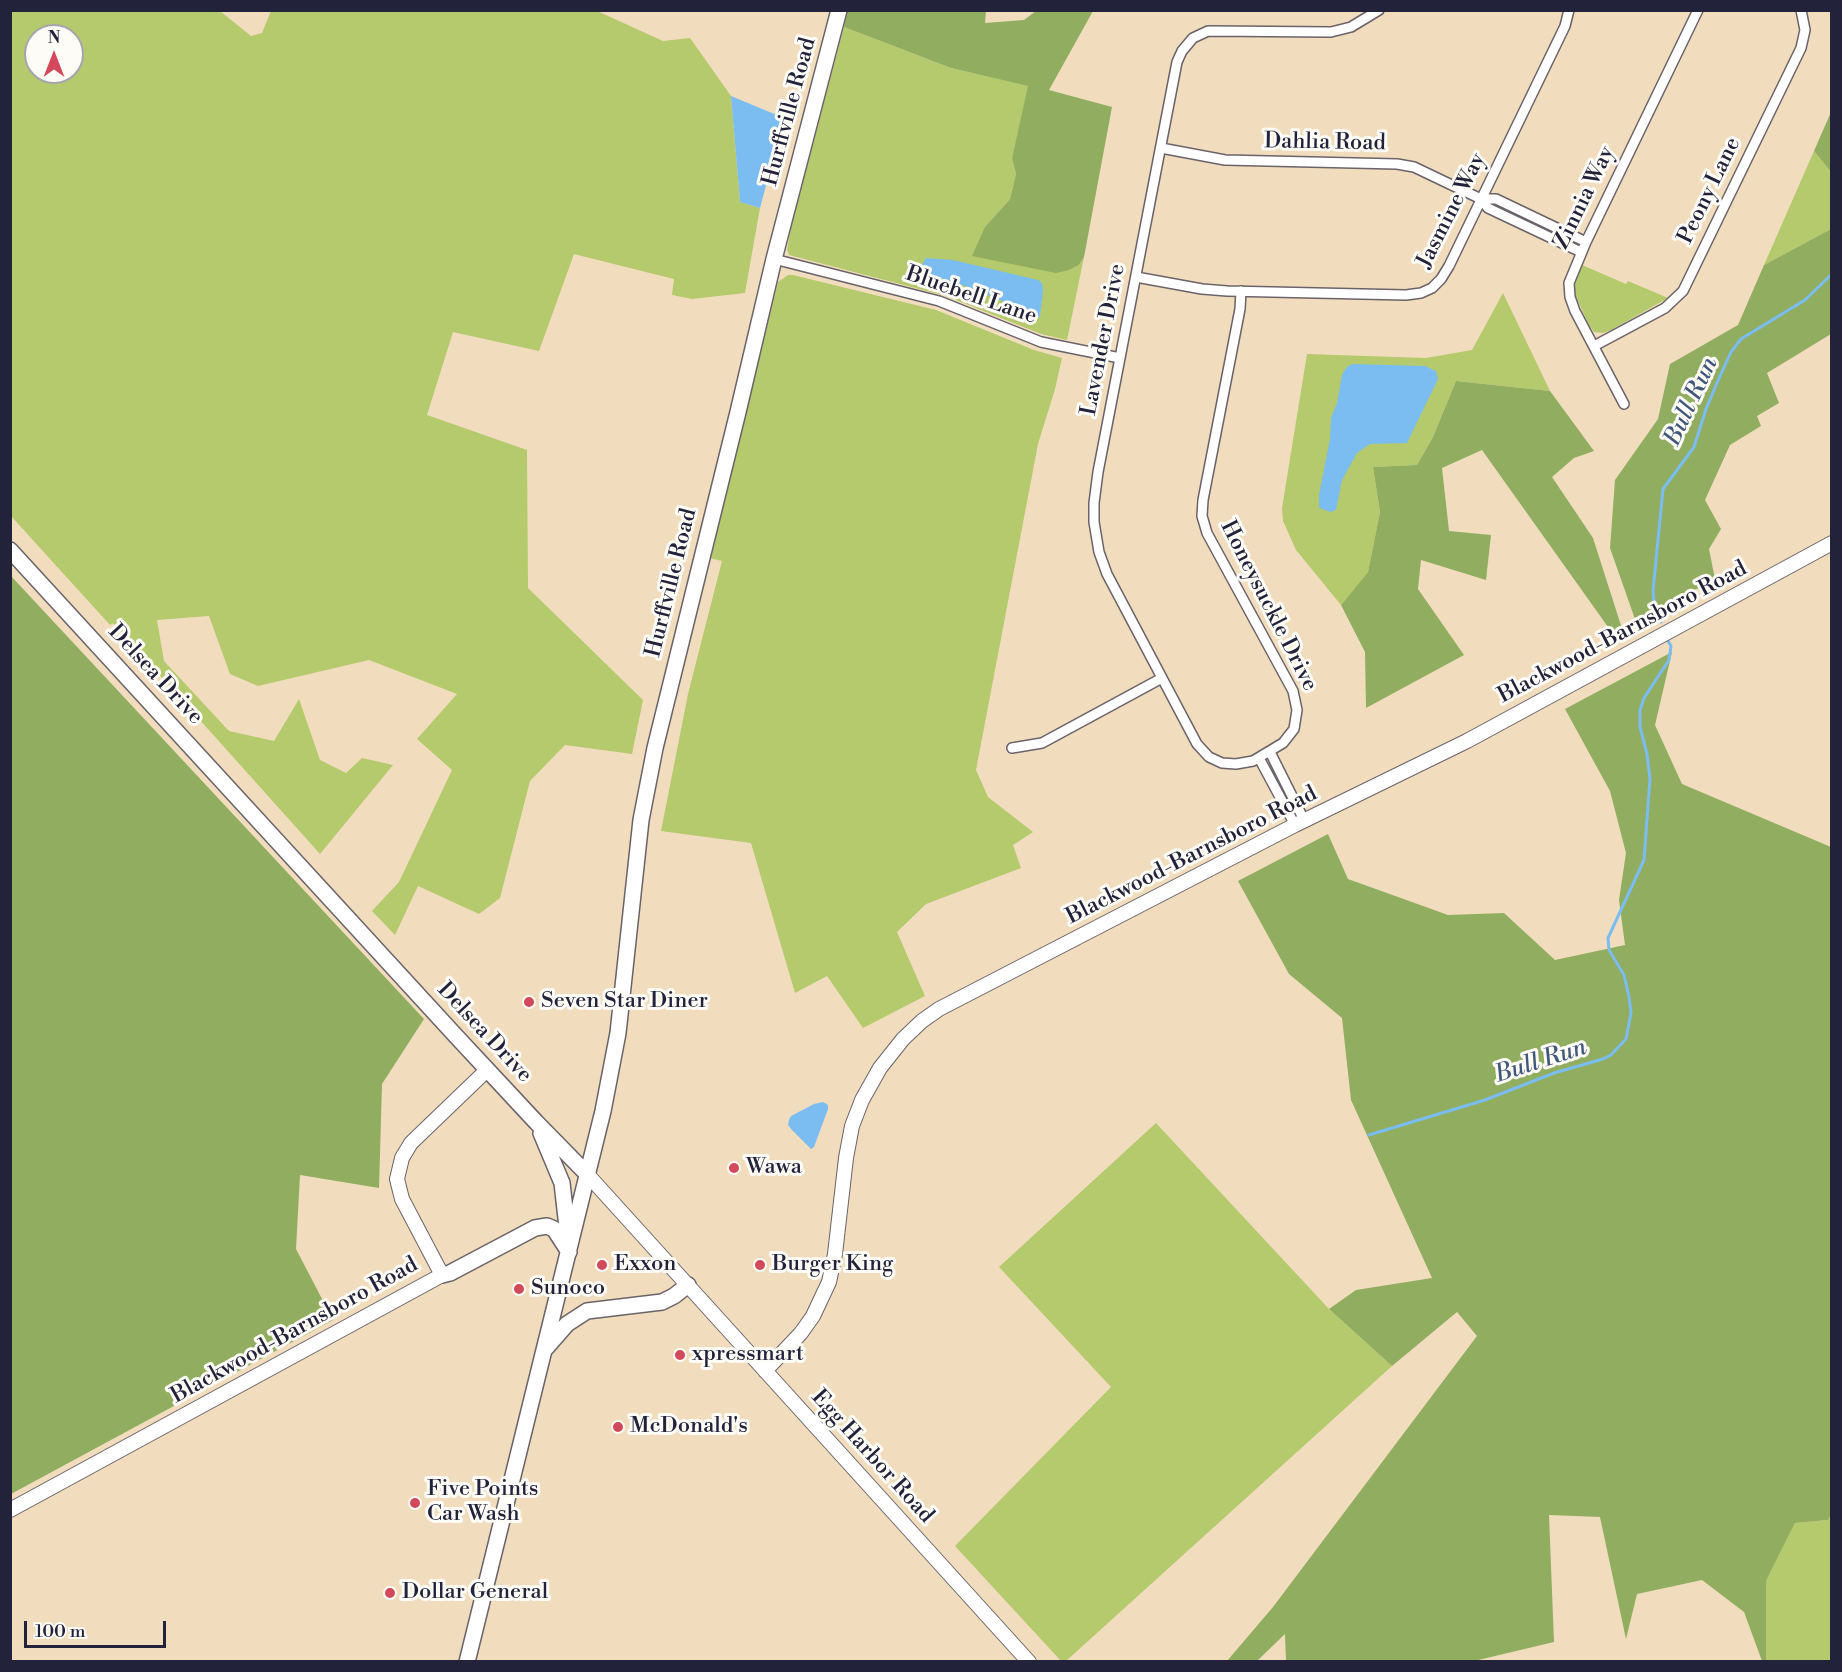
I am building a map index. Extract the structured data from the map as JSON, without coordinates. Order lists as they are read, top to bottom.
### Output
{
  "streets": {
    "main road": [
      "Hurffville Road",
      "Blackwood-Barnsboro Road",
      "Delsea Drive",
      "Egg Harbor Road"
    ],
    "street": [
      "Dahlia Road",
      "Peony Lane",
      "Zinnia Way",
      "Jasmine Way",
      "Bluebell Lane",
      "Lavender Drive",
      "Honeysuckle Drive"
    ]
  },
  "crossings": [
    ["Hurffville Road", "Bluebell Lane"],
    ["Hurffville Road", "Delsea Drive"],
    ["Hurffville Road", "Egg Harbor Road"],
    ["Dahlia Road", "Zinnia Way"],
    ["Dahlia Road", "Jasmine Way"],
    ["Dahlia Road", "Lavender Drive"],
    ["Peony Lane", "Zinnia Way"],
    ["Jasmine Way", "Lavender Drive"],
    ["Jasmine Way", "Honeysuckle Drive"],
    ["Bluebell Lane", "Lavender Drive"],
    ["Lavender Drive", "Honeysuckle Drive"],
    ["Blackwood-Barnsboro Road", "Delsea Drive"],
    ["Blackwood-Barnsboro Road", "Egg Harbor Road"],
    ["Delsea Drive", "Egg Harbor Road"]
  ],
  "water": ["Bull Run"],
  "places": [
    "Seven Star Diner",
    "Wawa",
    "Exxon",
    "Burger King",
    "Sunoco",
    "xpressmart",
    "McDonald's",
    "Five Points Car Wash",
    "Dollar General"
  ],
  "scale_bar": "100 m",
  "north": "top"
}
